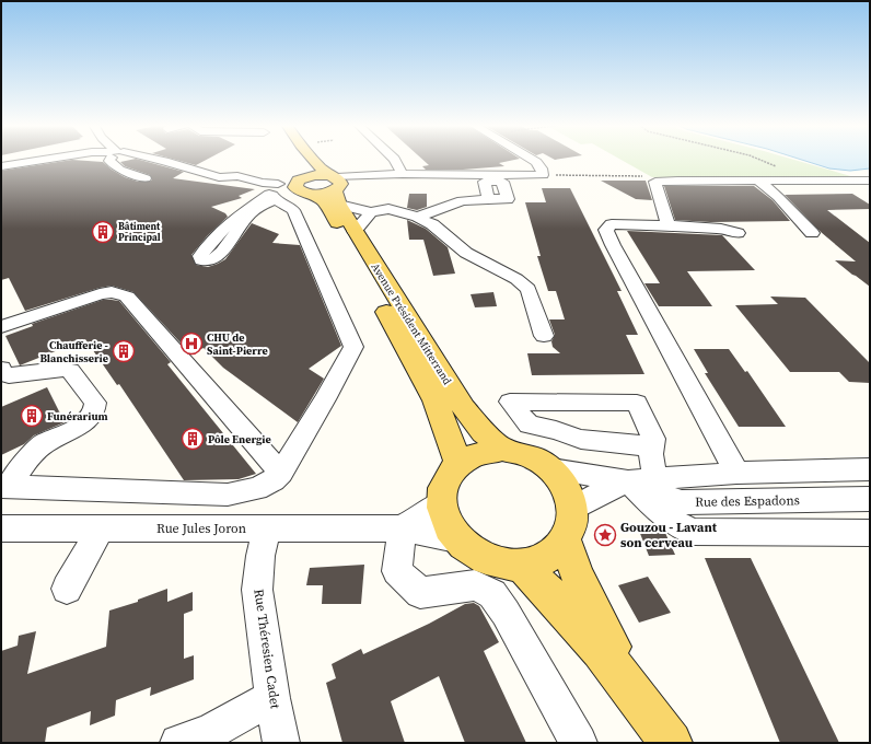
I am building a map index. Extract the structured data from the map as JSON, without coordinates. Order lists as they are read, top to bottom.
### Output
{
  "streets": {
    "main road": ["Avenue Président Mitterrand"],
    "street": ["Rue des Espadons", "Rue Jules Joron", "Rue Théresien Cadet"]
  },
  "crossings": [
    ["Avenue Président Mitterrand", "Rue Jules Joron"],
    ["Rue Jules Joron", "Rue Théresien Cadet"]
  ],
  "places": {
    "building": [
      "Bâtiment Principal",
      "Chaufferie - Blanchisserie",
      "Funérarium",
      "Pôle Energie"
    ],
    "hospital": ["CHU de Saint-Pierre"],
    "place": ["Gouzou - Lavant son cerveau"]
  }
}
